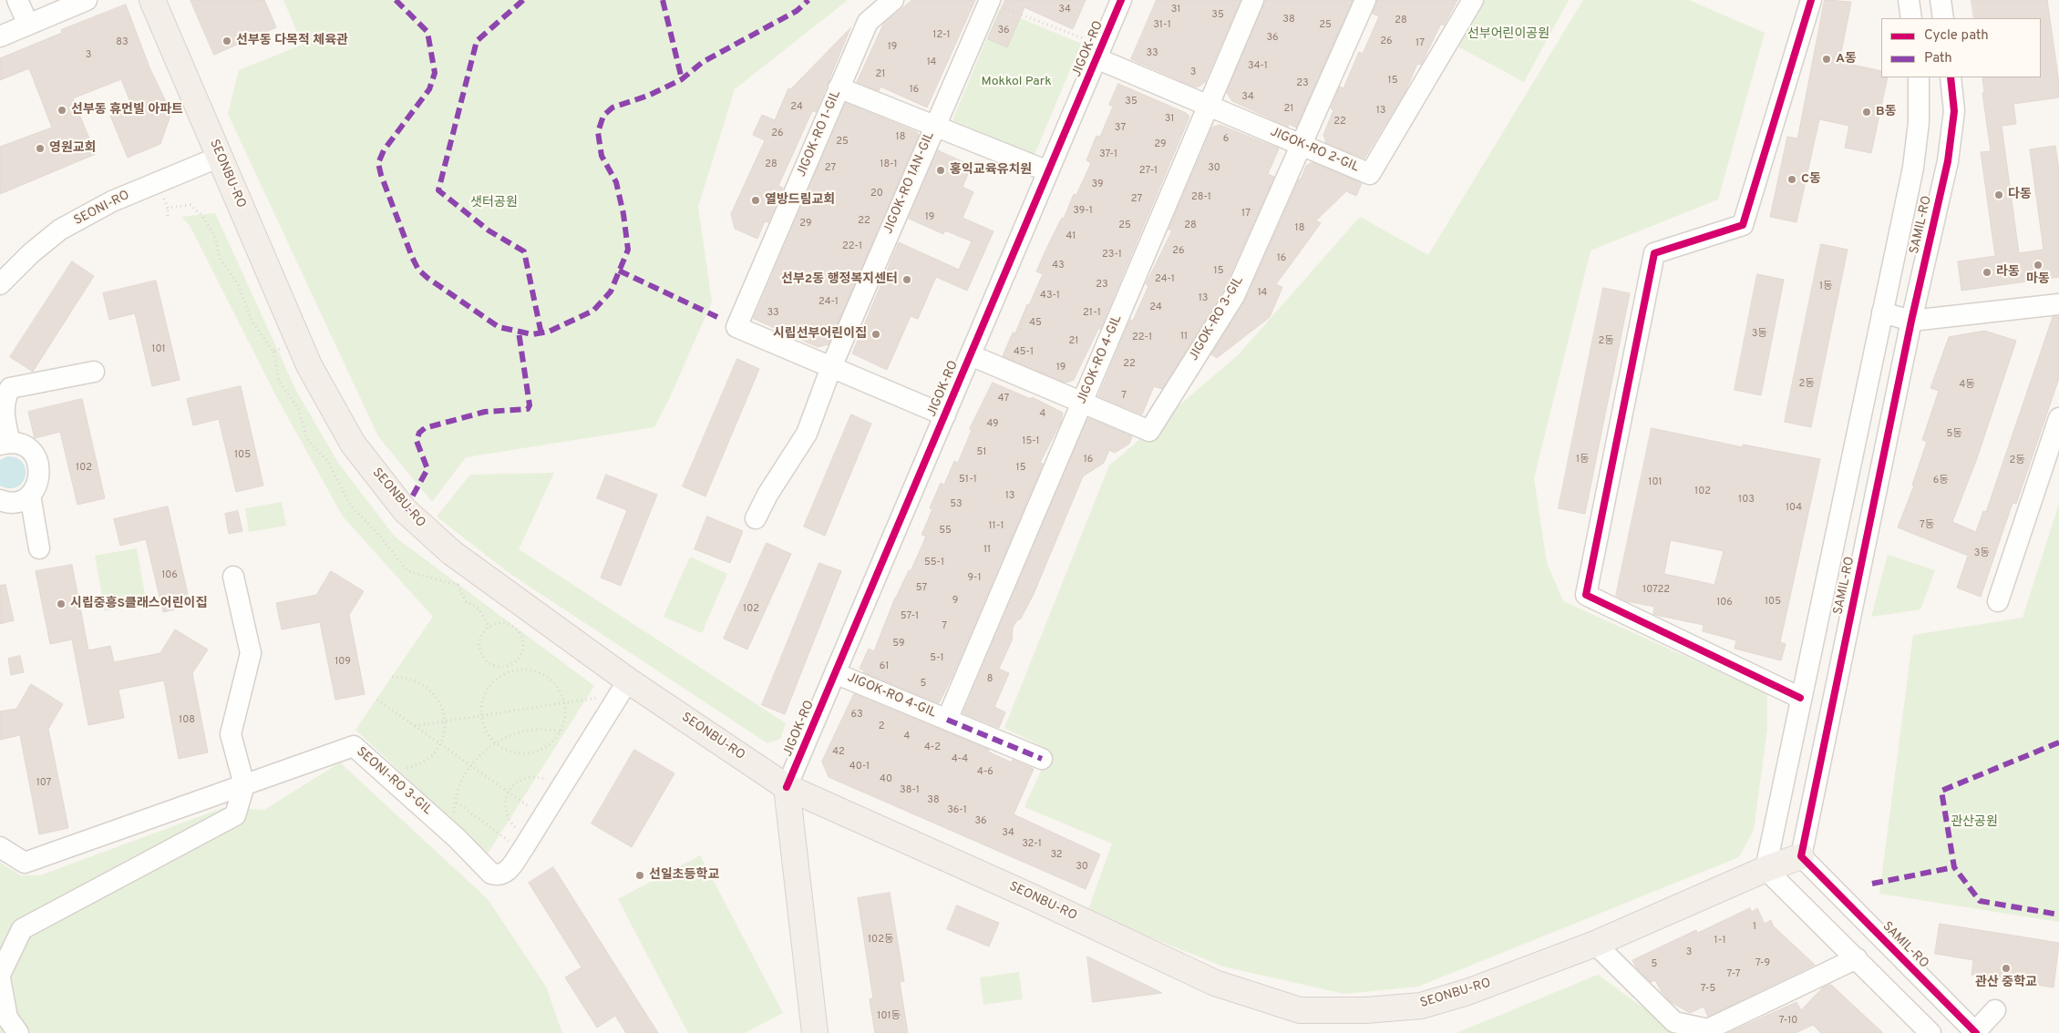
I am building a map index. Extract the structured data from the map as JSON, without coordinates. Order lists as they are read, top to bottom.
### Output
{
  "streets": {
    "main road": ["JIGOK-RO", "SEONBU-RO"],
    "street": [
      "JIGOK-RO 1-GIL",
      "JIGOK-RO 2-GIL",
      "JIGOK-RO 1AN-GIL",
      "SEONI-RO",
      "SAMIL-RO",
      "JIGOK-RO 3-GIL",
      "JIGOK-RO 4-GIL",
      "SEONI-RO 3-GIL"
    ]
  },
  "crossings": [
    ["JIGOK-RO", "JIGOK-RO 2-GIL"],
    ["JIGOK-RO", "SEONBU-RO"],
    ["JIGOK-RO", "JIGOK-RO 3-GIL"],
    ["JIGOK-RO", "JIGOK-RO 4-GIL"],
    ["JIGOK-RO 1-GIL", "JIGOK-RO 1AN-GIL"],
    ["JIGOK-RO 2-GIL", "JIGOK-RO 3-GIL"],
    ["JIGOK-RO 2-GIL", "JIGOK-RO 4-GIL"],
    ["SEONBU-RO", "SEONI-RO"],
    ["SEONBU-RO", "SAMIL-RO"],
    ["SEONBU-RO", "SEONI-RO 3-GIL"],
    ["JIGOK-RO 3-GIL", "JIGOK-RO 4-GIL"]
  ],
  "parks": [
    "선부어린이공원",
    "Mokkol Park",
    "샛터공원",
    "관산공원"
  ],
  "places": [
    "선부동 다목적 체육관",
    "A동",
    "선부동 휴먼빌 아파트",
    "B동",
    "영원교회",
    "홍익교육유치원",
    "C동",
    "다동",
    "열방드림교회",
    "마동",
    "라동",
    "선부2동 행정복지센터",
    "시립선부어린이집",
    "시립중흥S클래스어린이집",
    "선일초등학교",
    "관산 중학교"
  ],
  "house_numbers": [
    "34",
    "31",
    "35",
    "38",
    "28",
    "31-1",
    "25",
    "36",
    "12-1",
    "36",
    "26",
    "83",
    "17",
    "19",
    "33",
    "3",
    "14",
    "34-1",
    "3",
    "21",
    "15",
    "23",
    "16",
    "34",
    "35",
    "24",
    "21",
    "13",
    "31",
    "22",
    "37",
    "26",
    "18",
    "6",
    "25",
    "29",
    "37-1",
    "28",
    "18-1",
    "27",
    "30",
    "27-1",
    "39",
    "20",
    "28-1",
    "27",
    "39-1",
    "17",
    "19",
    "22",
    "29",
    "25",
    "28",
    "18",
    "41",
    "22-1",
    "26",
    "23-1",
    "16",
    "43",
    "15",
    "24-1",
    "23",
    "1동",
    "14",
    "43-1",
    "13",
    "24-1",
    "24",
    "33",
    "21-1",
    "45",
    "3동",
    "11",
    "22-1",
    "21",
    "2동",
    "101",
    "45-1",
    "22",
    "19",
    "2동",
    "4동",
    "7",
    "47",
    "4",
    "49",
    "5동",
    "15-1",
    "51",
    "105",
    "16",
    "1동",
    "2동",
    "102",
    "15",
    "51-1",
    "6동",
    "101",
    "102",
    "13",
    "103",
    "53",
    "104",
    "7동",
    "11-1",
    "55",
    "11",
    "3동",
    "55-1",
    "106",
    "9-1",
    "57",
    "10722",
    "9",
    "105",
    "106",
    "102",
    "57-1",
    "7",
    "59",
    "5-1",
    "109",
    "61",
    "8",
    "5",
    "63",
    "108",
    "2",
    "4",
    "4-2",
    "42",
    "4-4",
    "40-1",
    "4-6",
    "40",
    "107",
    "38-1",
    "38",
    "36-1",
    "36",
    "34",
    "32-1",
    "32",
    "30",
    "1",
    "102동",
    "1-1",
    "3",
    "7-9",
    "5",
    "7-7",
    "7-5",
    "101동",
    "7-10"
  ],
  "legend": ["Cycle path", "Path"]
}
